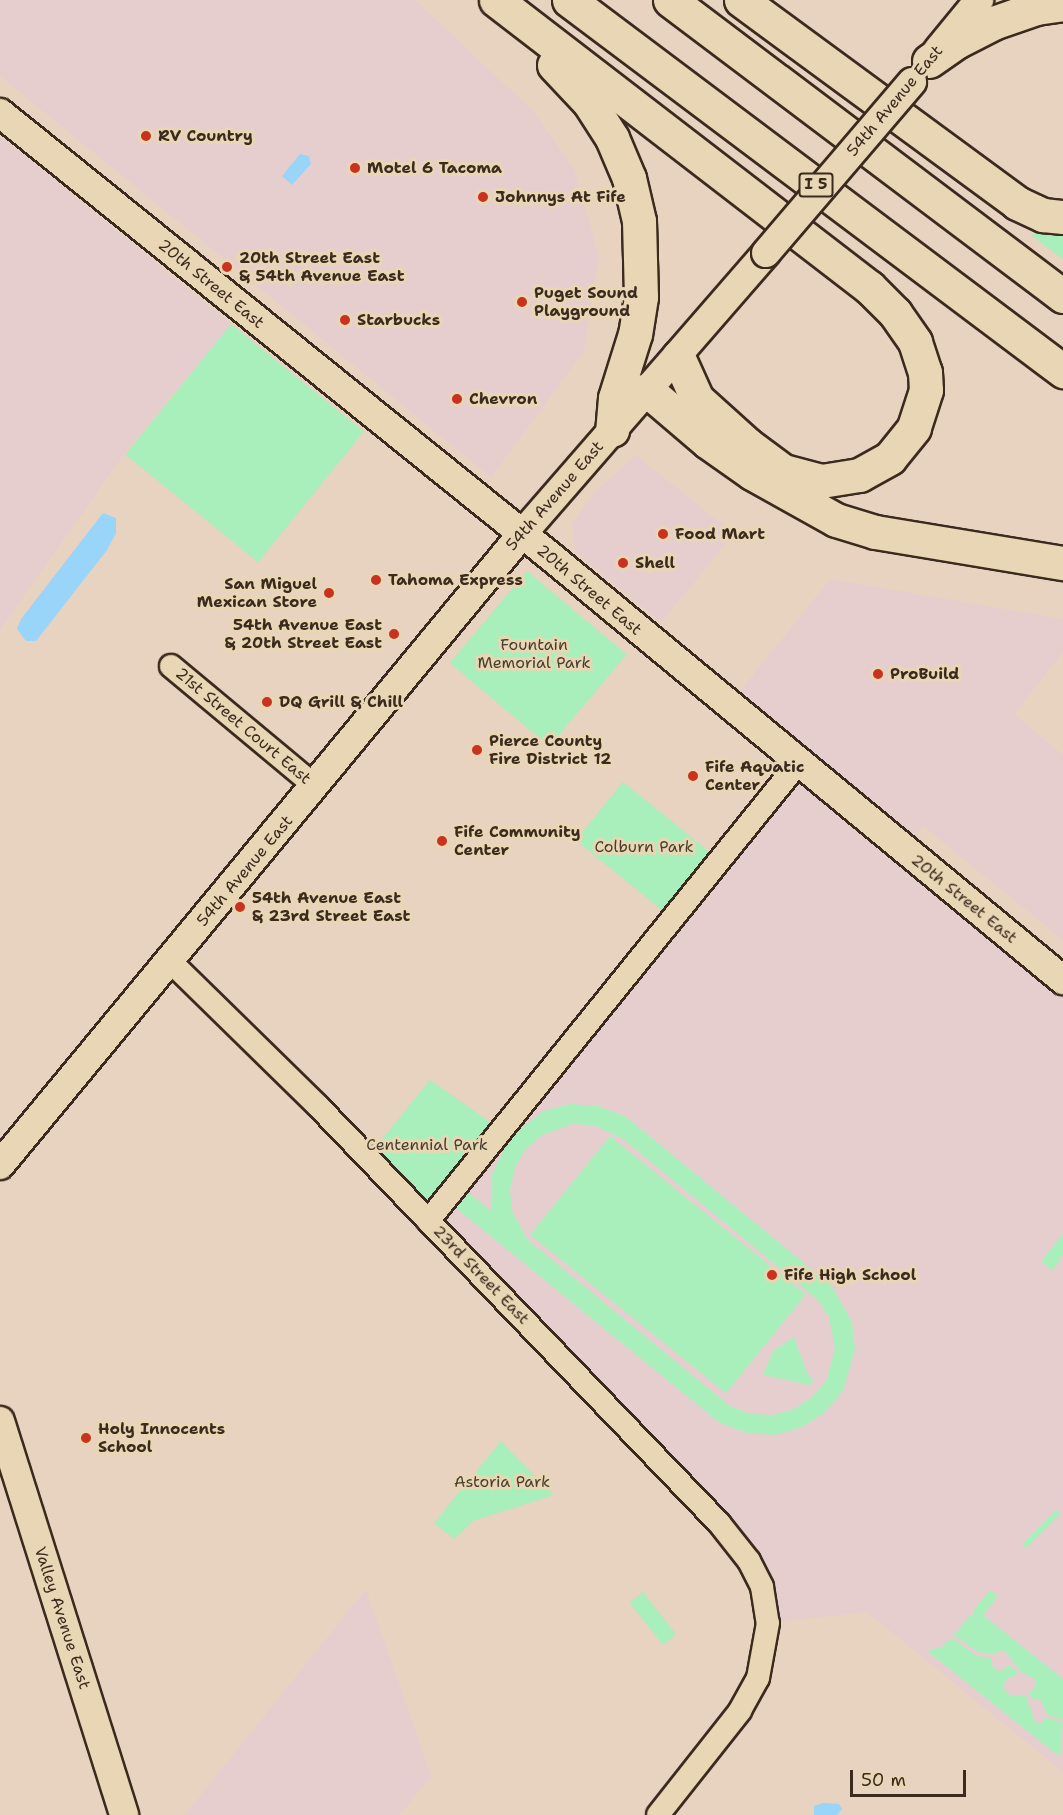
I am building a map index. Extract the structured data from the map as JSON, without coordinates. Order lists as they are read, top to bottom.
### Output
{
  "streets": {
    "highway": ["I 5"],
    "main road": ["54th Avenue East", "20th Street East", "Valley Avenue East"],
    "street": ["21st Street Court East", "23rd Street East"]
  },
  "crossings": [
    ["54th Avenue East", "20th Street East"],
    ["54th Avenue East", "21st Street Court East"],
    ["54th Avenue East", "23rd Street East"]
  ],
  "parks": [
    "Fountain Memorial Park",
    "Colburn Park",
    "Centennial Park",
    "Astoria Park"
  ],
  "places": [
    "RV Country",
    "Motel 6 Tacoma",
    "Johnnys At Fife",
    "20th Street East & 54th Avenue East",
    "Puget Sound Playground",
    "Starbucks",
    "Chevron",
    "Food Mart",
    "Shell",
    "Tahoma Express",
    "San Miguel Mexican Store",
    "54th Avenue East & 20th Street East",
    "ProBuild",
    "DQ Grill & Chill",
    "Pierce County Fire District 12",
    "Fife Aquatic Center",
    "Fife Community Center",
    "54th Avenue East & 23rd Street East",
    "Fife High School",
    "Holy Innocents School"
  ],
  "scale_bar": "50 m"
}
